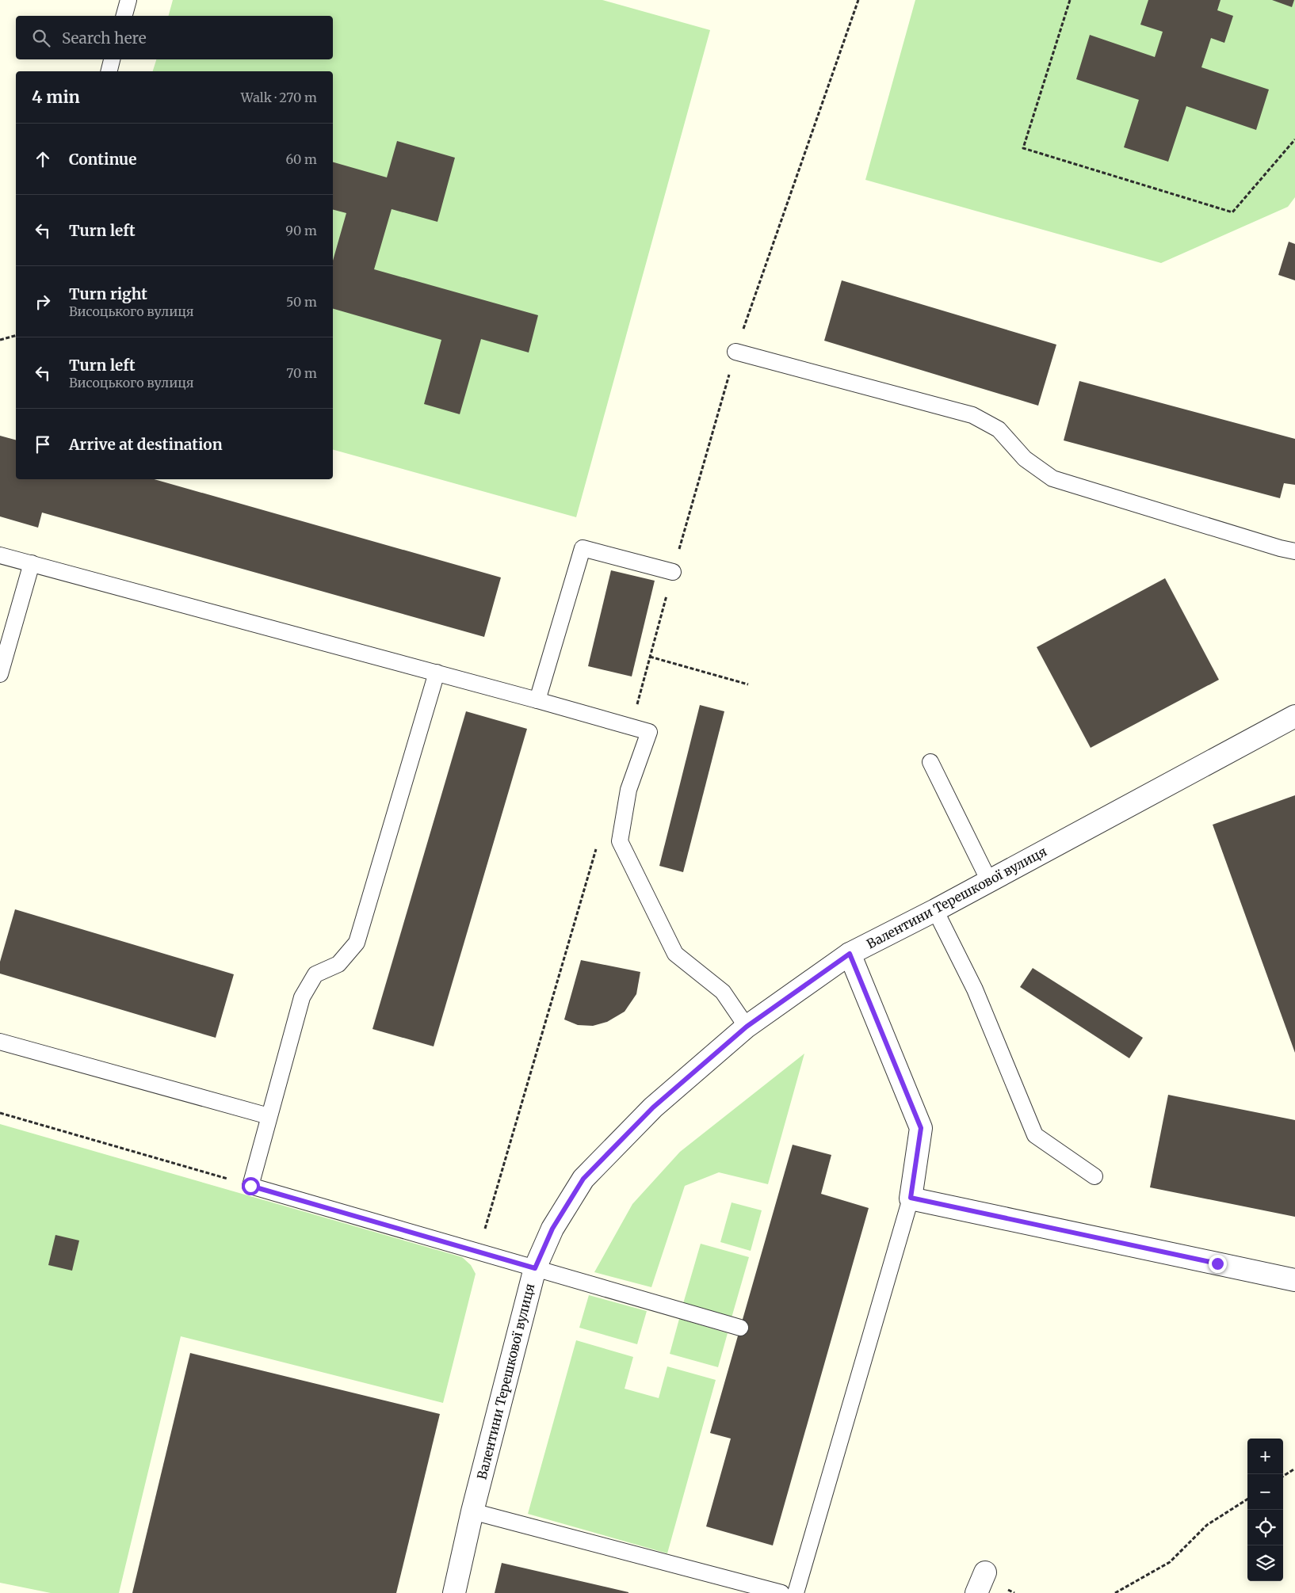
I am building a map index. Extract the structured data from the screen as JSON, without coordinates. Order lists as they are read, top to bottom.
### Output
{
  "streets": {
    "street": ["Валентини Терешкової вулиця"]
  },
  "page": {
    "search": "Search here",
    "heading": ["4 min", "Walk · 270 m"],
    "list": [
      ["Continue", "60 m"],
      ["Turn left", "90 m"],
      ["Turn right", "Висоцького вулиця", "50 m"],
      ["Turn left", "Висоцького вулиця", "70 m"],
      "Arrive at destination"
    ],
    "map_buttons": ["+", "−"]
  }
}
